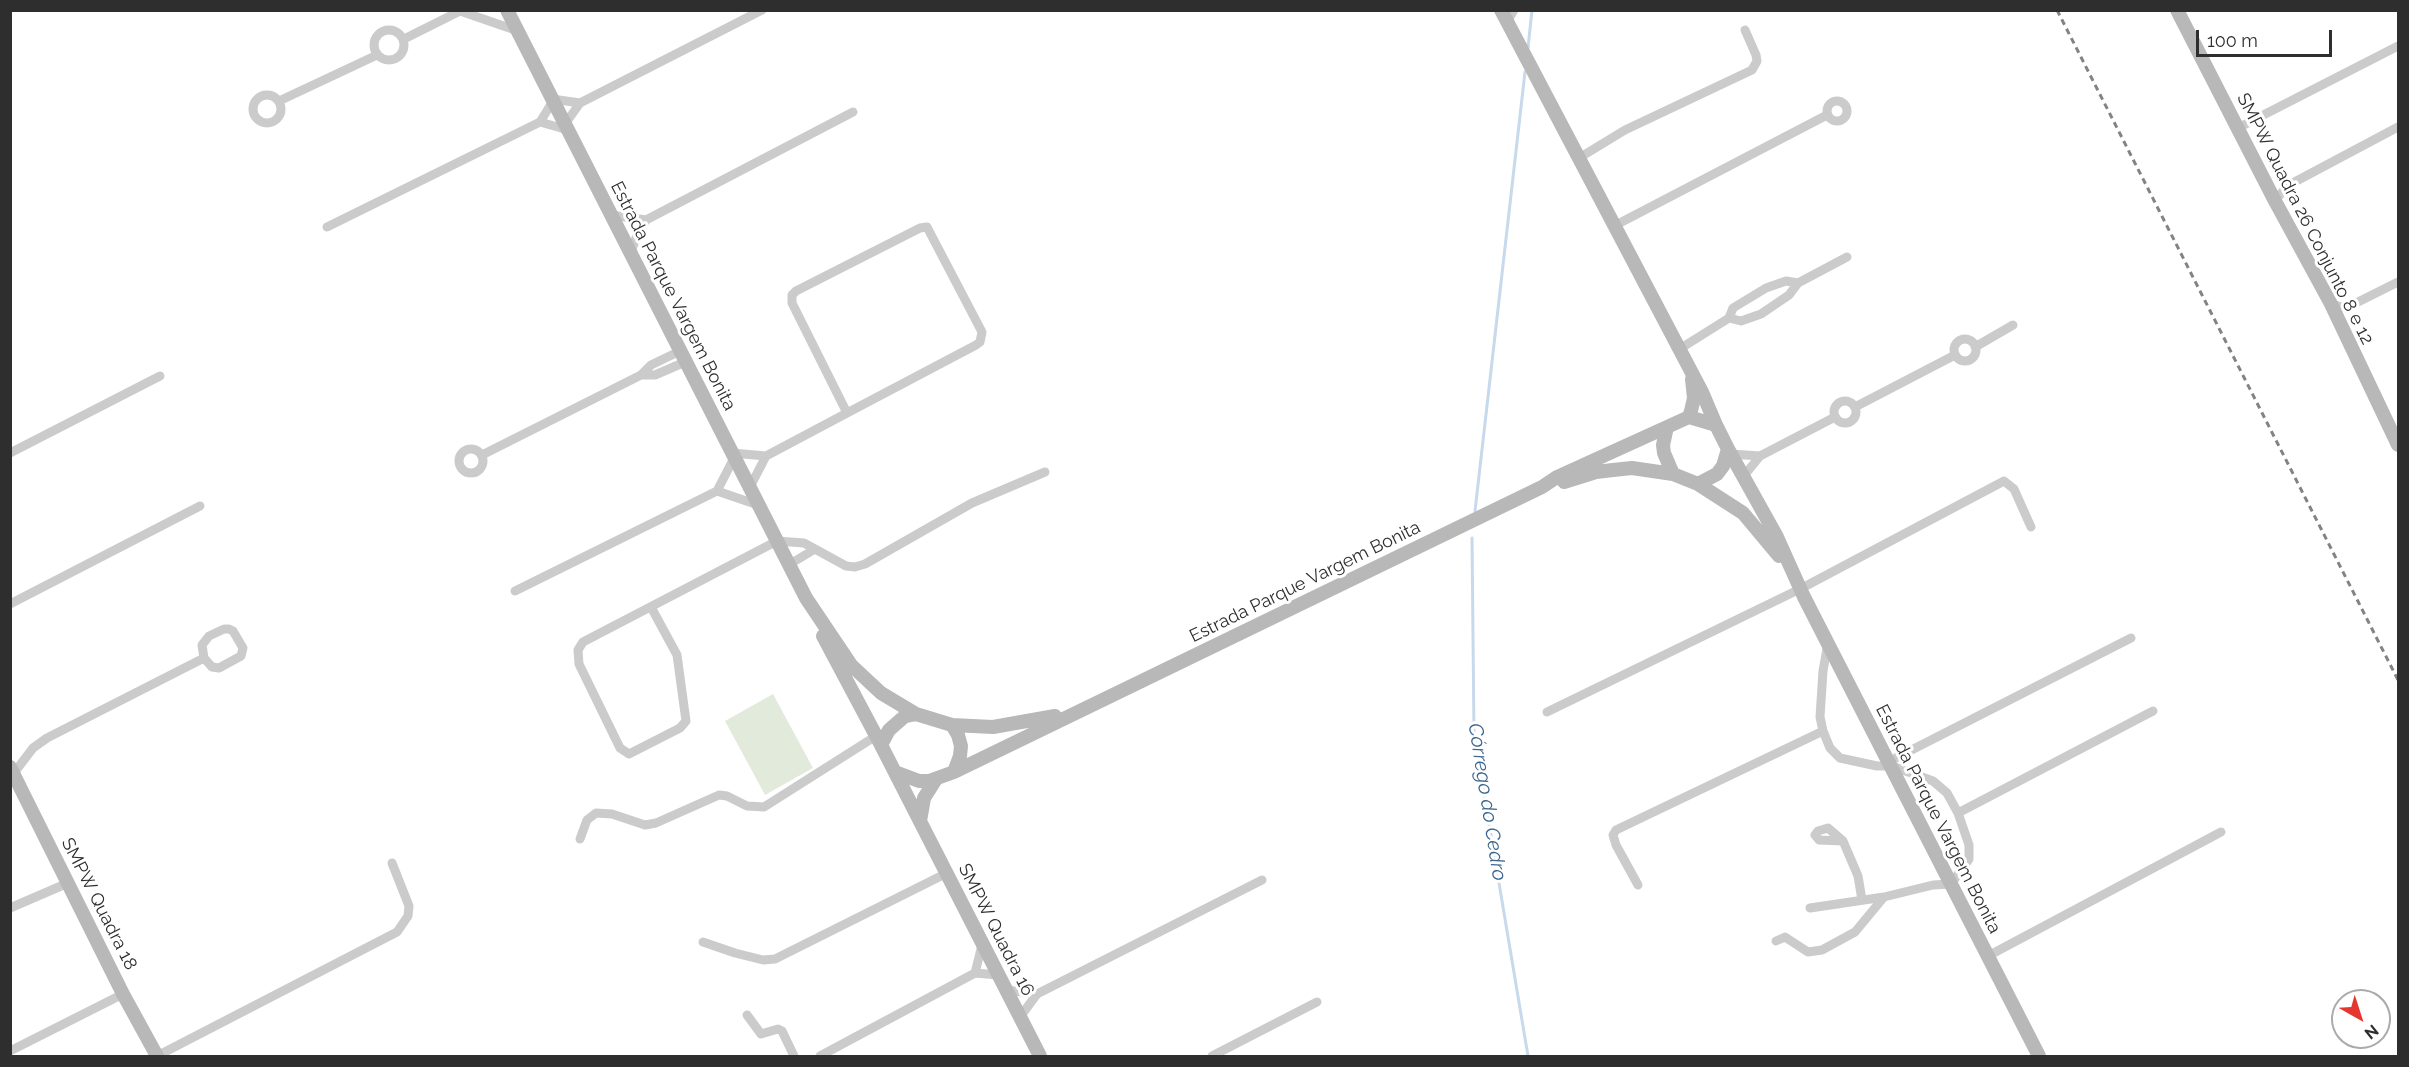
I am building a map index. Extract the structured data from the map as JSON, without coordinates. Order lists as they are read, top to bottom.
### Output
{
  "streets": {
    "main road": [
      "SMPW Quadra 26 Conjunto 8 e 12",
      "Estrada Parque Vargem Bonita",
      "SMPW Quadra 18",
      "SMPW Quadra 16"
    ]
  },
  "crossings": [
    ["Estrada Parque Vargem Bonita", "SMPW Quadra 16"]
  ],
  "water": ["Córrego do Cedro"],
  "scale_bar": "100 m",
  "north": "bottom right"
}
